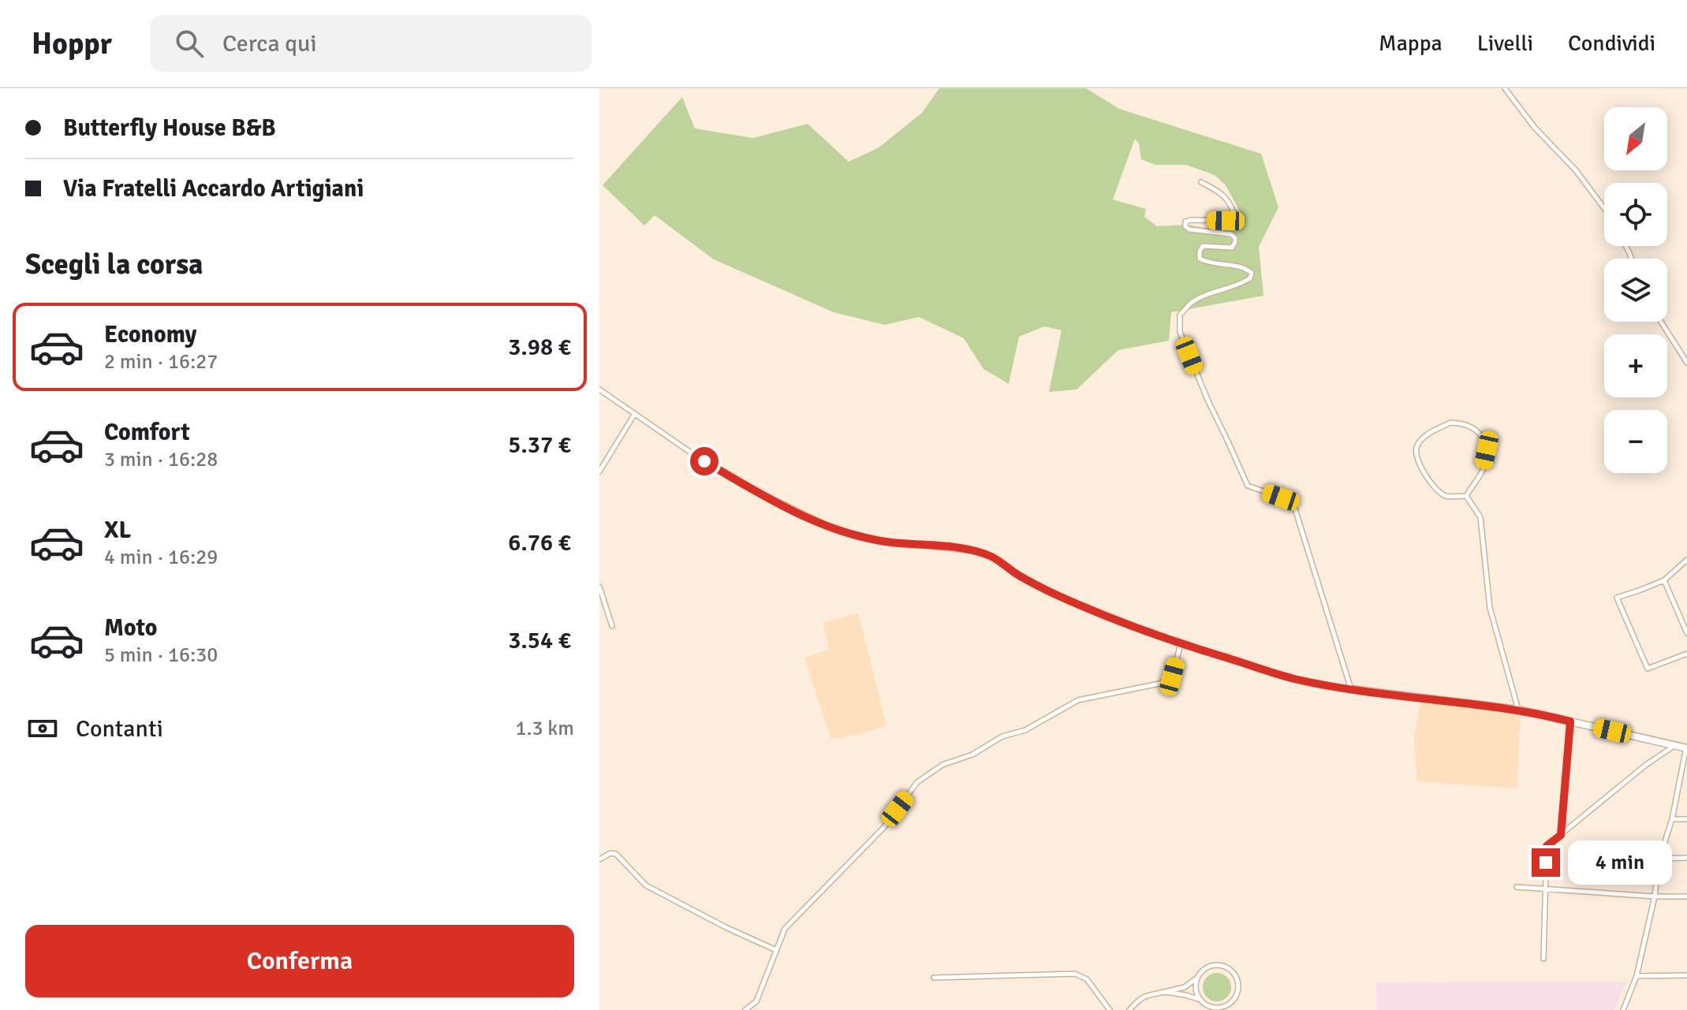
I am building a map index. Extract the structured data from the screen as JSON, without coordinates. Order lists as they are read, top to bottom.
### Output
{
  "north": "bottom left",
  "page": {
    "header": "Hoppr",
    "search": "Cerca qui",
    "nav": ["Mappa", "Livelli", "Condividi"],
    "banner": ["Butterfly House B&B", "Via Fratelli Accardo Artigiani"],
    "map_buttons": ["+", "−"],
    "heading": "Scegli la corsa",
    "list": [
      {
        "name": "Economy",
        "note": "2 min · 16:27",
        "value": "3.98 €"
      },
      {
        "name": "Comfort",
        "note": "3 min · 16:28",
        "value": "5.37 €"
      },
      {
        "name": "XL",
        "note": "4 min · 16:29",
        "value": "6.76 €"
      },
      {
        "name": "Moto",
        "note": "5 min · 16:30",
        "value": "3.54 €"
      }
    ],
    "pay": ["Contanti", "1.3 km"],
    "bubble": "4 min",
    "buttons": "Conferma"
  }
}
